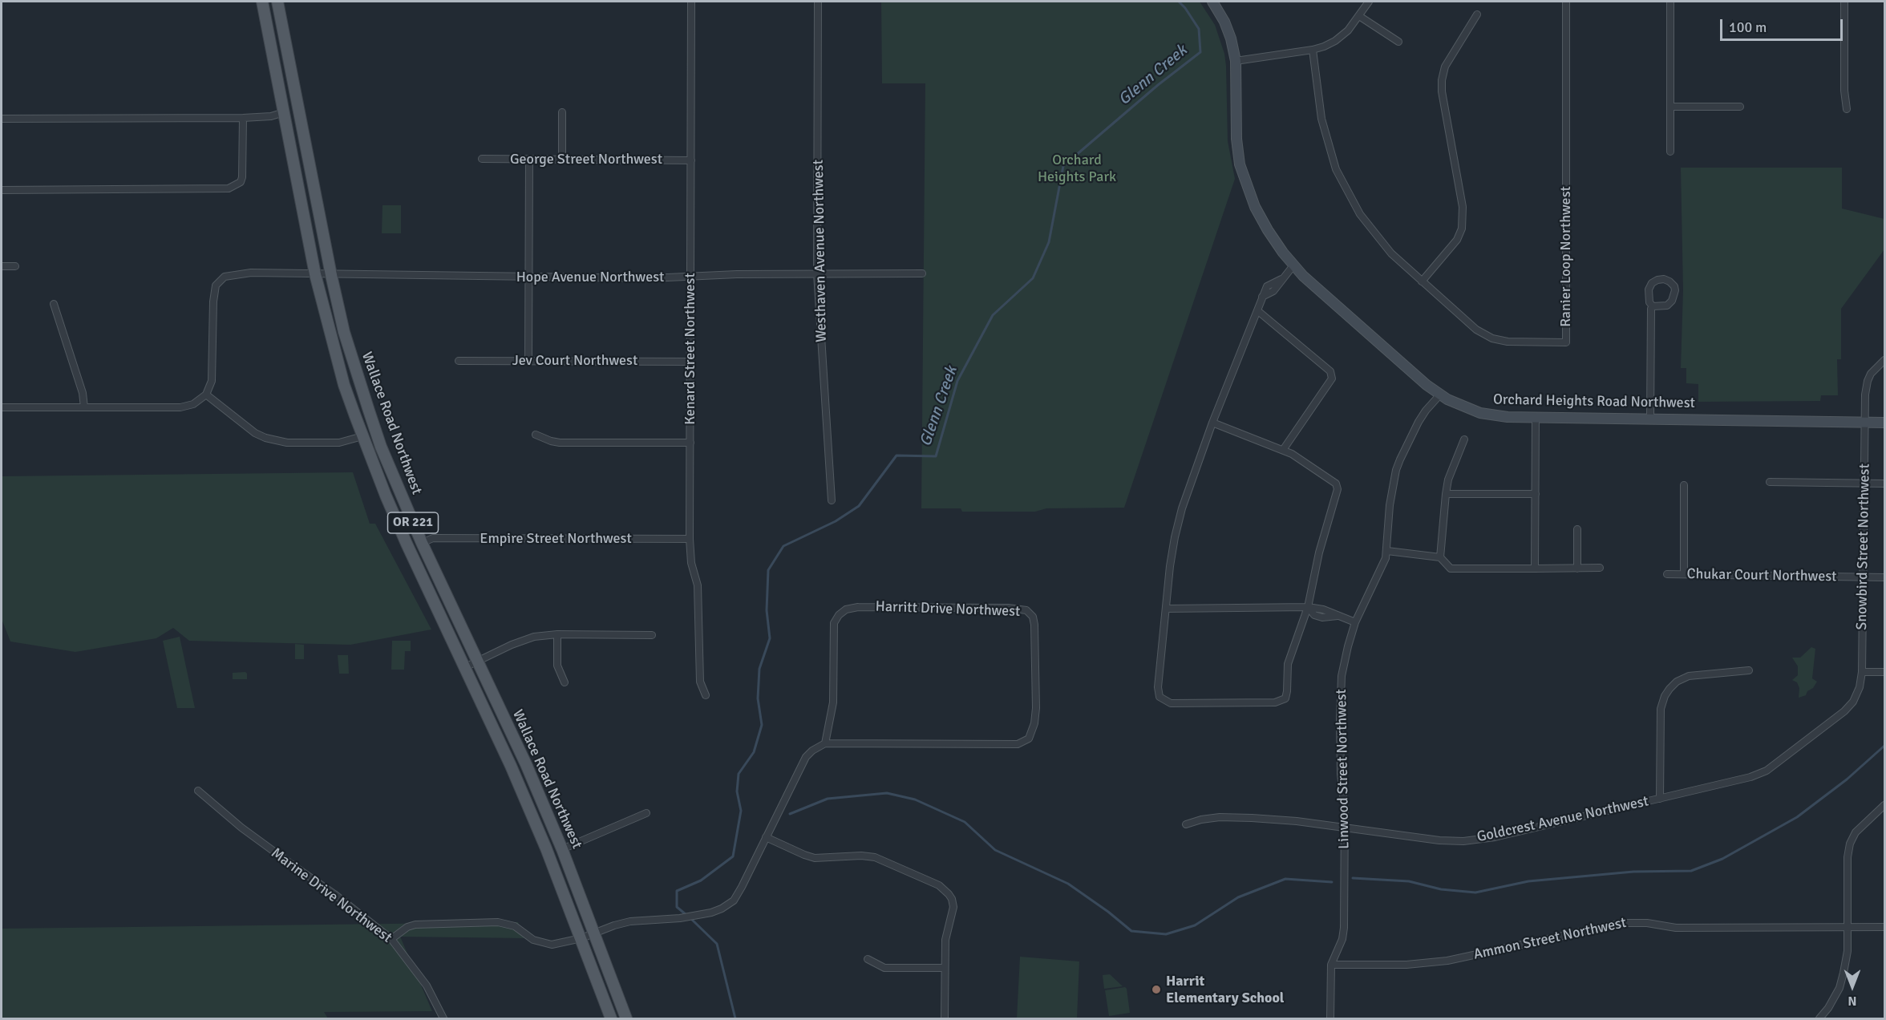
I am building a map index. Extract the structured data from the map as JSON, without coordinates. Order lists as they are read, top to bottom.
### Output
{
  "streets": {
    "main road": ["Orchard Heights Road Northwest", "Wallace Road Northwest", "OR 221"],
    "street": [
      "George Street Northwest",
      "Westhaven Avenue Northwest",
      "Ranier Loop Northwest",
      "Hope Avenue Northwest",
      "Kenard Street Northwest",
      "Jev Court Northwest",
      "Empire Street Northwest",
      "Snowbird Street Northwest",
      "Chukar Court Northwest",
      "Harritt Drive Northwest",
      "Linwood Street Northwest",
      "Goldcrest Avenue Northwest",
      "Marine Drive Northwest",
      "Ammon Street Northwest"
    ]
  },
  "crossings": [
    ["George Street Northwest", "Kenard Street Northwest"],
    ["Westhaven Avenue Northwest", "Hope Avenue Northwest"],
    ["Hope Avenue Northwest", "Kenard Street Northwest"],
    ["Hope Avenue Northwest", "Wallace Road Northwest"],
    ["Kenard Street Northwest", "Jev Court Northwest"],
    ["Kenard Street Northwest", "Empire Street Northwest"],
    ["Orchard Heights Road Northwest", "Snowbird Street Northwest"],
    ["Orchard Heights Road Northwest", "Linwood Street Northwest"],
    ["Wallace Road Northwest", "Empire Street Northwest"],
    ["Snowbird Street Northwest", "Chukar Court Northwest"],
    ["Snowbird Street Northwest", "Goldcrest Avenue Northwest"],
    ["Linwood Street Northwest", "Goldcrest Avenue Northwest"],
    ["Linwood Street Northwest", "Ammon Street Northwest"]
  ],
  "water": ["Glenn Creek"],
  "parks": ["Orchard Heights Park"],
  "places": ["Harrit Elementary School"],
  "scale_bar": "100 m",
  "north": "bottom"
}
